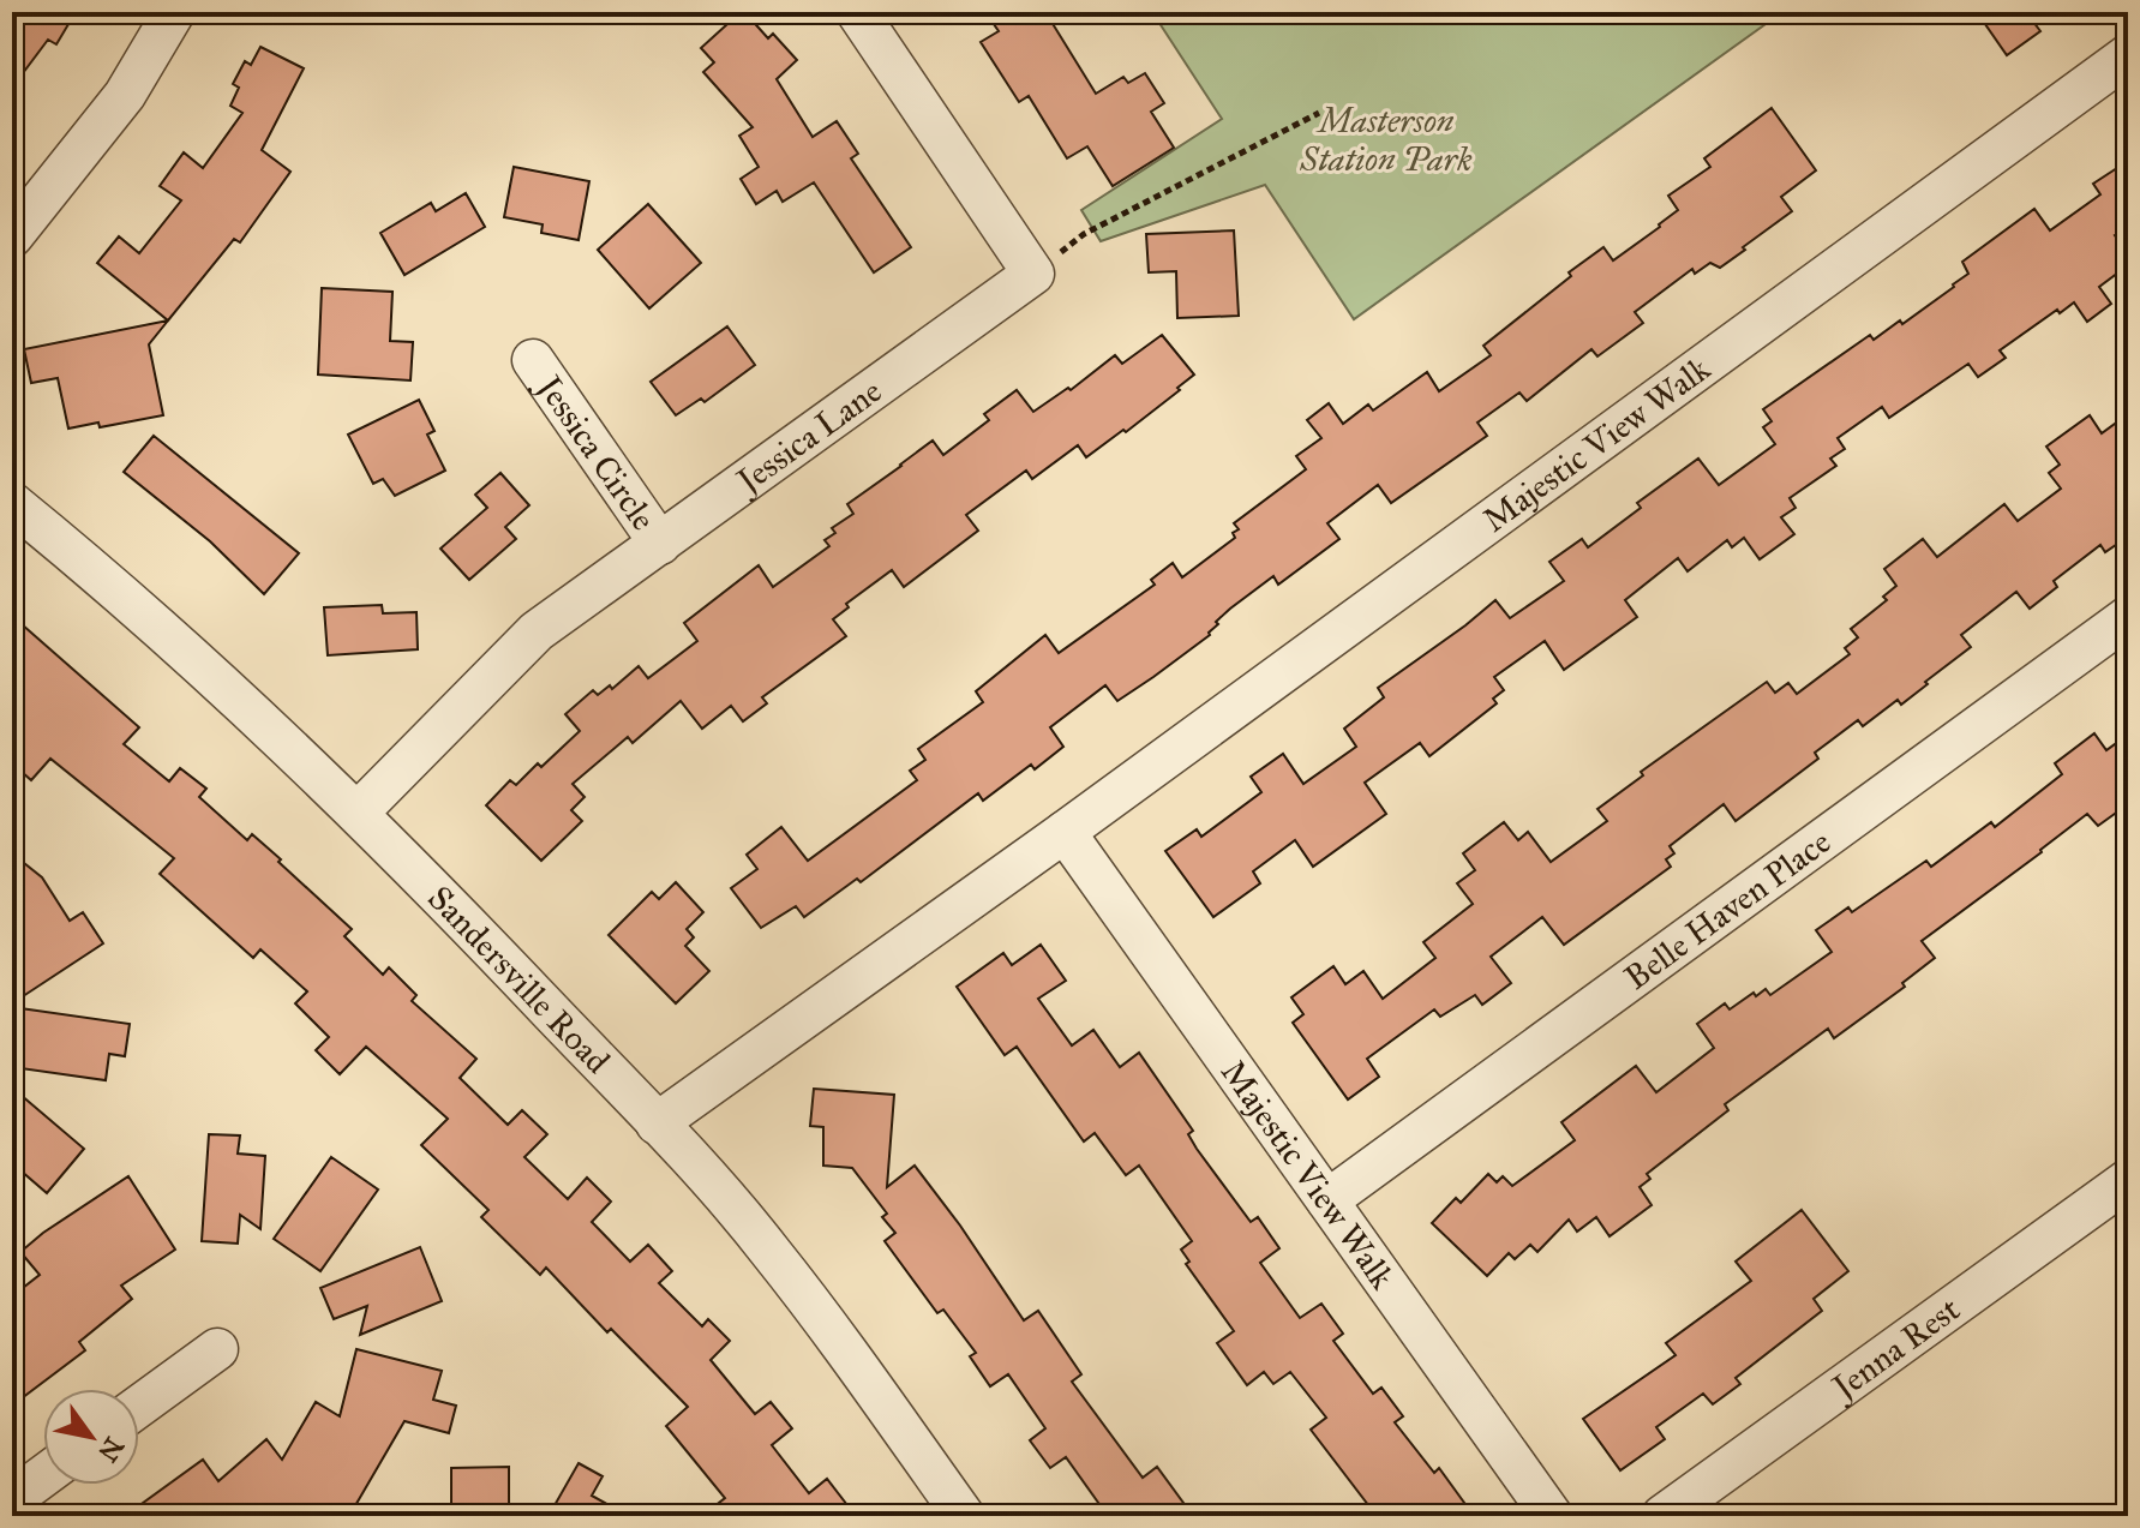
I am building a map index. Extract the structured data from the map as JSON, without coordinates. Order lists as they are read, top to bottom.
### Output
{
  "streets": {
    "street": [
      "Jessica Lane",
      "Majestic View Walk",
      "Jessica Circle",
      "Belle Haven Place",
      "Sandersville Road",
      "Jenna Rest"
    ]
  },
  "crossings": [
    ["Jessica Lane", "Jessica Circle"],
    ["Jessica Lane", "Sandersville Road"],
    ["Majestic View Walk", "Belle Haven Place"],
    ["Majestic View Walk", "Sandersville Road"]
  ],
  "parks": ["Masterson Station Park"],
  "north": "bottom right"
}
